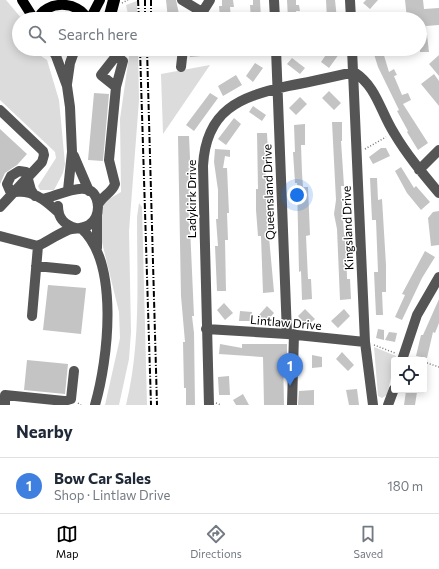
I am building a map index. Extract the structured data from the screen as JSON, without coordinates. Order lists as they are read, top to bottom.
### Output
{
  "streets": {
    "street": [
      "Queensland Drive",
      "Ladykirk Drive",
      "Kingsland Drive",
      "Lintlaw Drive"
    ]
  },
  "crossings": [
    ["Queensland Drive", "Ladykirk Drive"],
    ["Queensland Drive", "Lintlaw Drive"],
    ["Ladykirk Drive", "Kingsland Drive"],
    ["Ladykirk Drive", "Lintlaw Drive"],
    ["Kingsland Drive", "Lintlaw Drive"]
  ],
  "page": {
    "search": "Search here",
    "pins": "1",
    "heading": "Nearby",
    "list": [
      {
        "mark": "1",
        "name": "Bow Car Sales",
        "note": "Shop · Lintlaw Drive",
        "value": "180 m"
      }
    ],
    "nav": ["Map", "Directions", "Saved"]
  }
}
